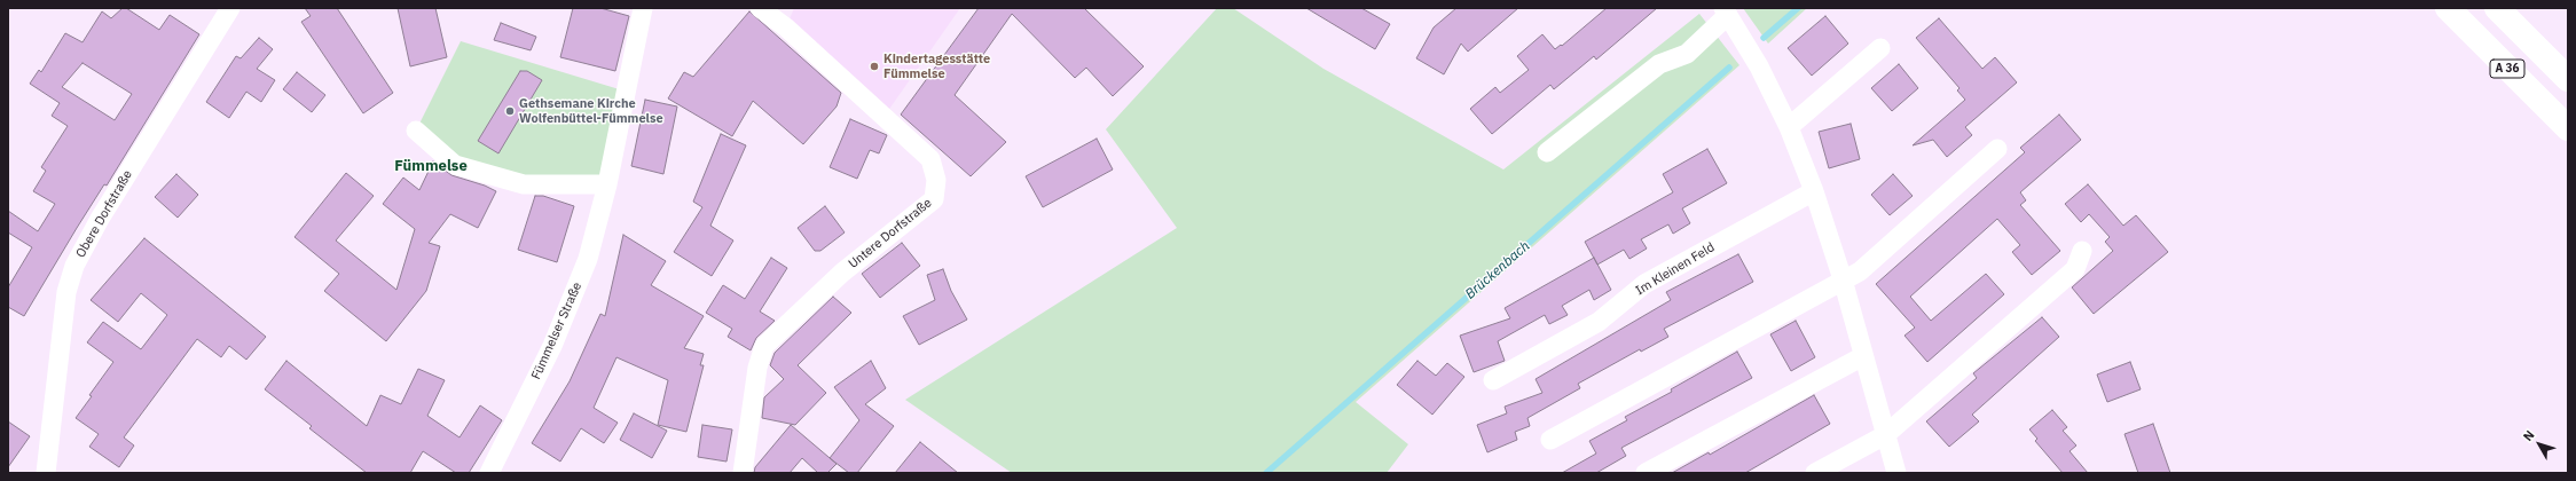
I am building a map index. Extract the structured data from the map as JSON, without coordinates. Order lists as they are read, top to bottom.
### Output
{
  "streets": {
    "highway": ["A 36"],
    "street": [
      "Obere Dorfstraße",
      "Untere Dorfstraße",
      "Im Kleinen Feld",
      "Fümmelser Straße"
    ]
  },
  "districts": ["Fümmelse"],
  "water": ["Brückenbach"],
  "places": ["Kindertagesstätte Fümmelse", "Gethsemane Kirche Wolfenbüttel-Fümmelse"],
  "north": "top left"
}
